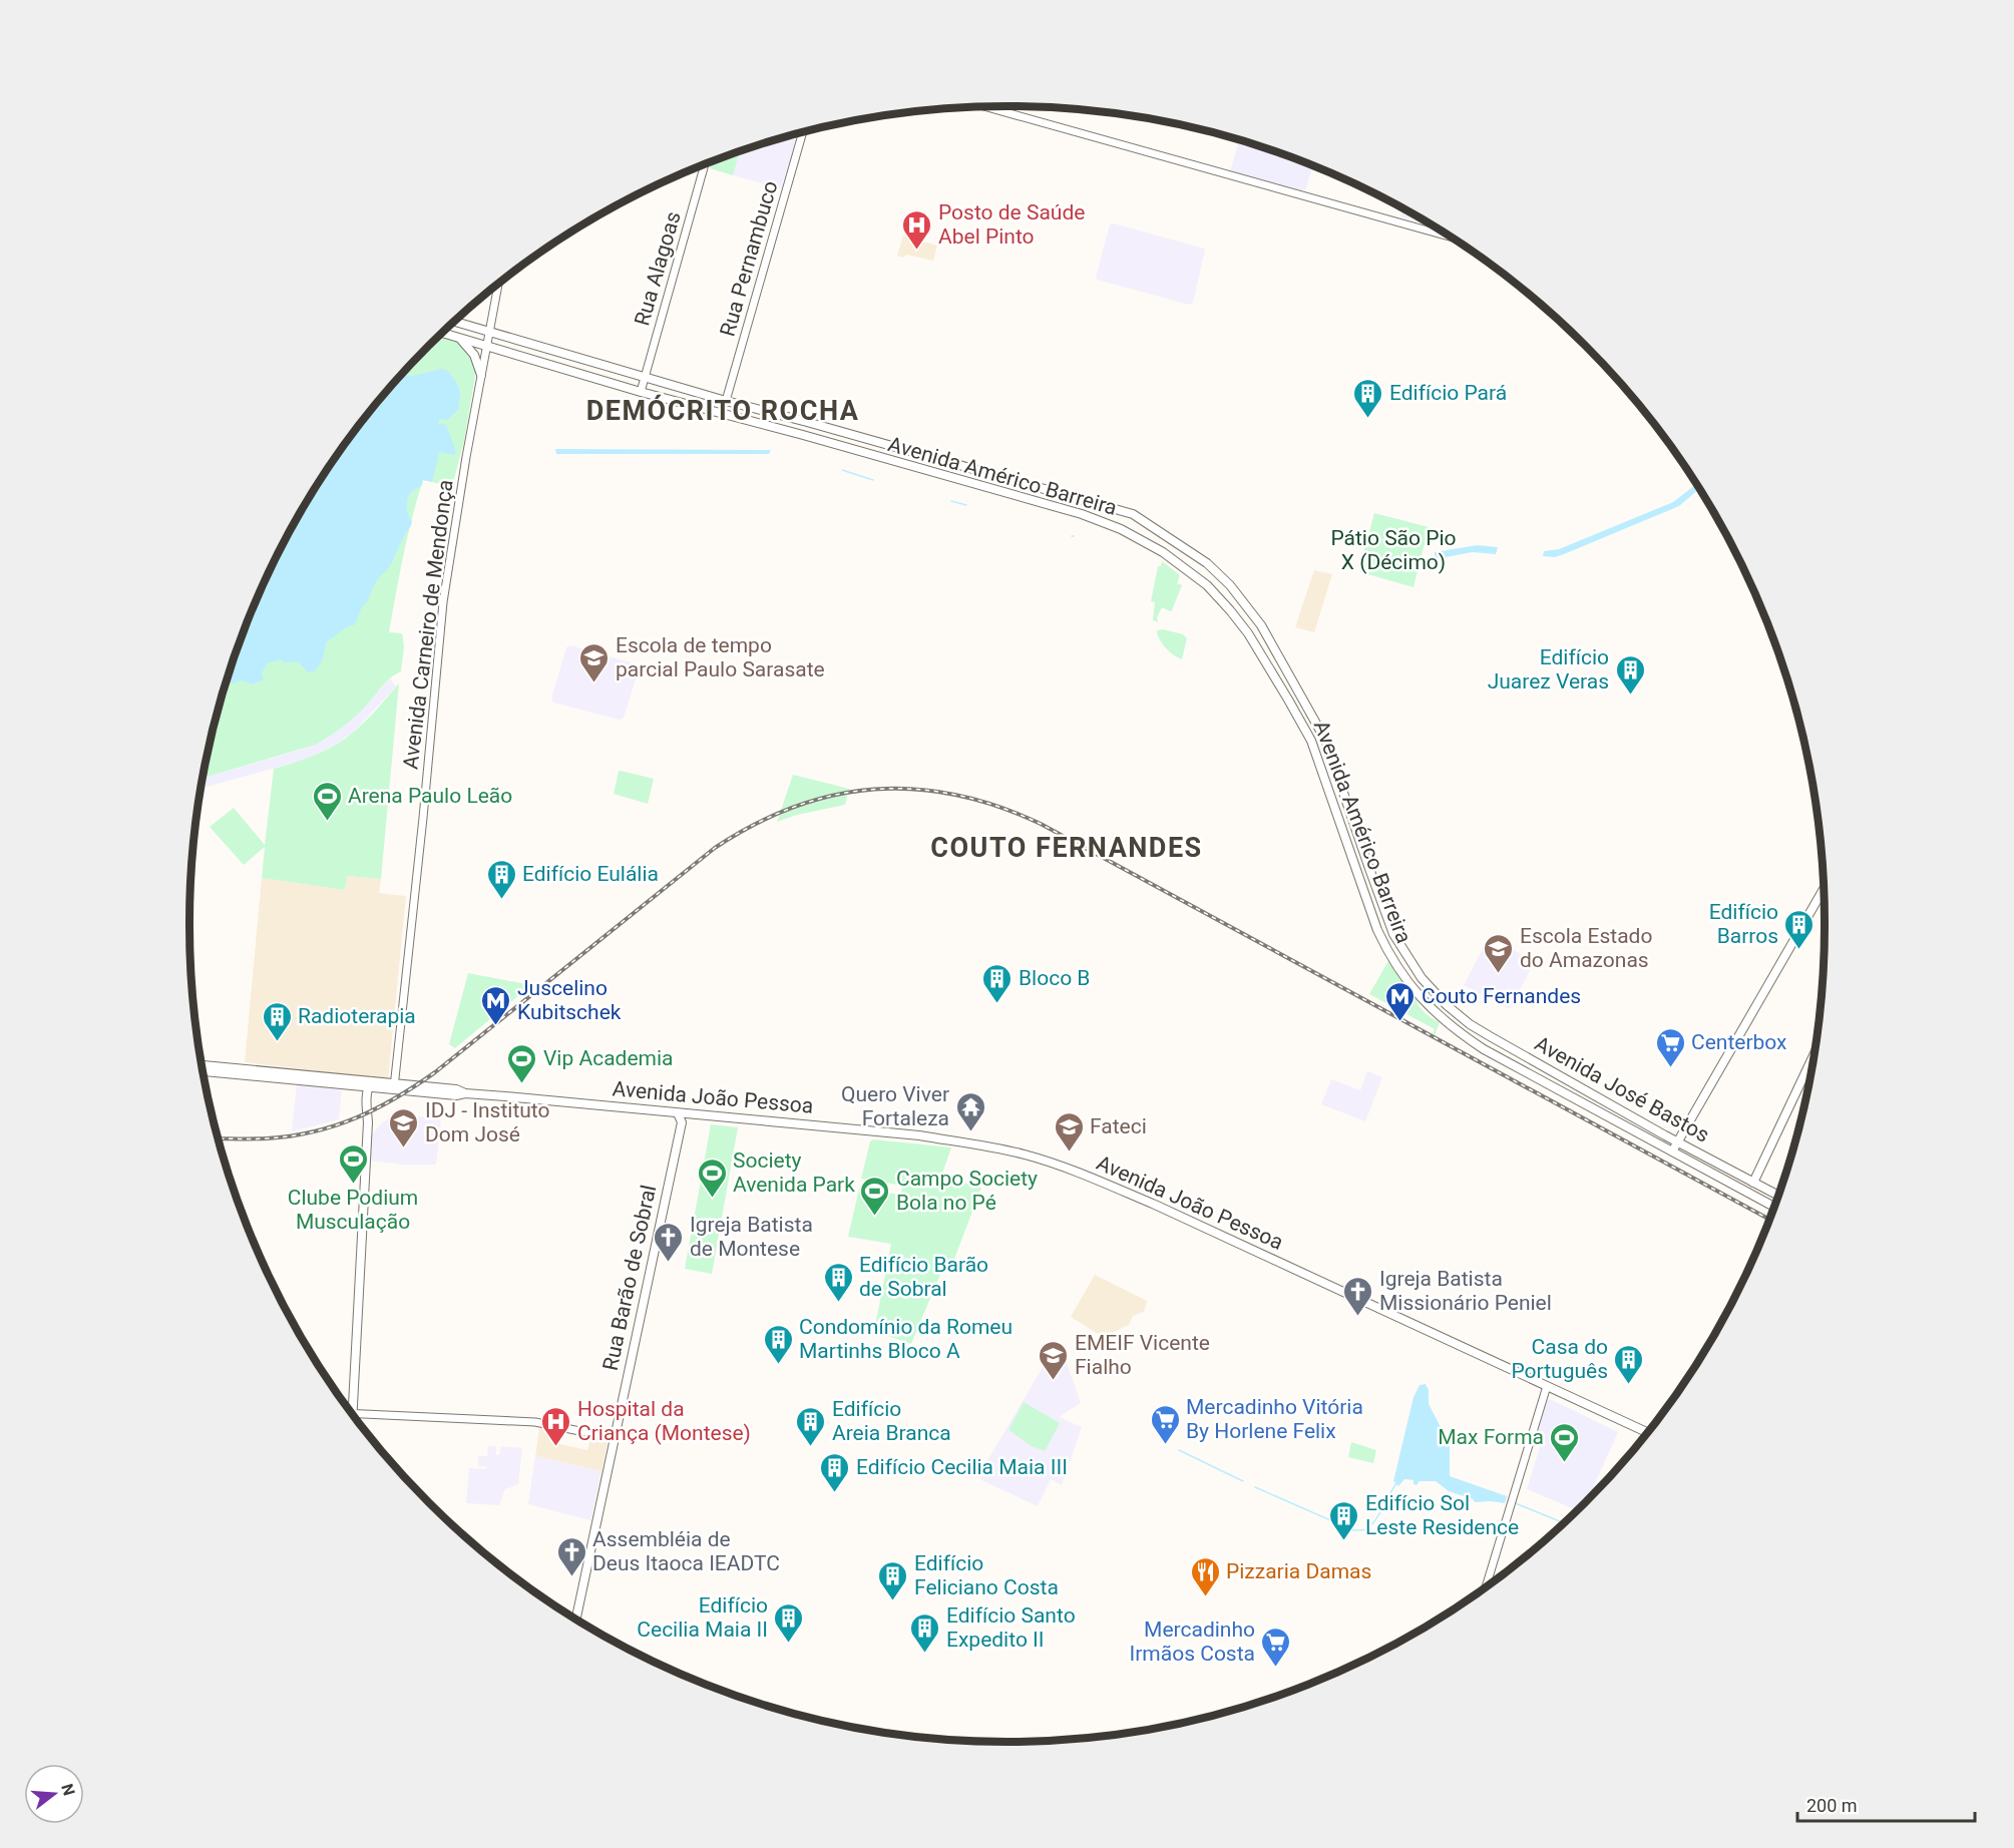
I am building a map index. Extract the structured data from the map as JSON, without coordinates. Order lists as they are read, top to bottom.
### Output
{
  "streets": {
    "main road": [
      "Avenida Américo Barreira",
      "Avenida José Bastos",
      "Avenida João Pessoa",
      "Rua Barão de Sobral"
    ],
    "street": ["Rua Pernambuco", "Rua Alagoas", "Avenida Carneiro de Mendonça"]
  },
  "crossings": [
    ["Rua Pernambuco", "Avenida Américo Barreira"],
    ["Rua Alagoas", "Avenida Américo Barreira"],
    ["Avenida Américo Barreira", "Avenida Carneiro de Mendonça"],
    ["Avenida Américo Barreira", "Avenida José Bastos"],
    ["Avenida Carneiro de Mendonça", "Avenida João Pessoa"],
    ["Avenida João Pessoa", "Rua Barão de Sobral"]
  ],
  "districts": ["DEMÓCRITO ROCHA", "COUTO FERNANDES"],
  "parks": ["Pátio São Pio X (Décimo)"],
  "places": {
    "hospital": ["Posto de Saúde Abel Pinto", "Hospital da Criança (Montese)"],
    "building": [
      "Edifício Pará",
      "Edifício Juarez Veras",
      "Edifício Eulália",
      "Edifício Barros",
      "Bloco B",
      "Radioterapia",
      "Edifício Barão de Sobral",
      "Condomínio da Romeu Martinhs Bloco A",
      "Casa do Português",
      "Edifício Areia Branca",
      "Edifício Cecilia Maia III",
      "Edifício Sol Leste Residence",
      "Edifício Feliciano Costa",
      "Edifício Cecilia Maia II",
      "Edifício Santo Expedito II"
    ],
    "school or university": [
      "Escola de tempo parcial Paulo Sarasate",
      "Escola Estado do Amazonas",
      "IDJ - Instituto Dom José",
      "Fateci",
      "EMEIF Vicente Fialho"
    ],
    "sports": [
      "Arena Paulo Leão",
      "Vip Academia",
      "Clube Podium Musculação",
      "Society Avenida Park",
      "Campo Society Bola no Pé",
      "Max Forma"
    ],
    "metro station": ["Couto Fernandes", "Juscelino Kubitschek"],
    "supermarket": ["Centerbox", "Mercadinho Vitória By Horlene Felix", "Mercadinho Irmãos Costa"],
    "temple": ["Quero Viver Fortaleza"],
    "church": ["Igreja Batista de Montese", "Igreja Batista Missionário Peniel", "Assembléia de Deus Itaoca IEADTC"],
    "restaurant": ["Pizzaria Damas"]
  },
  "scale_bar": "200 m",
  "north": "right"
}
